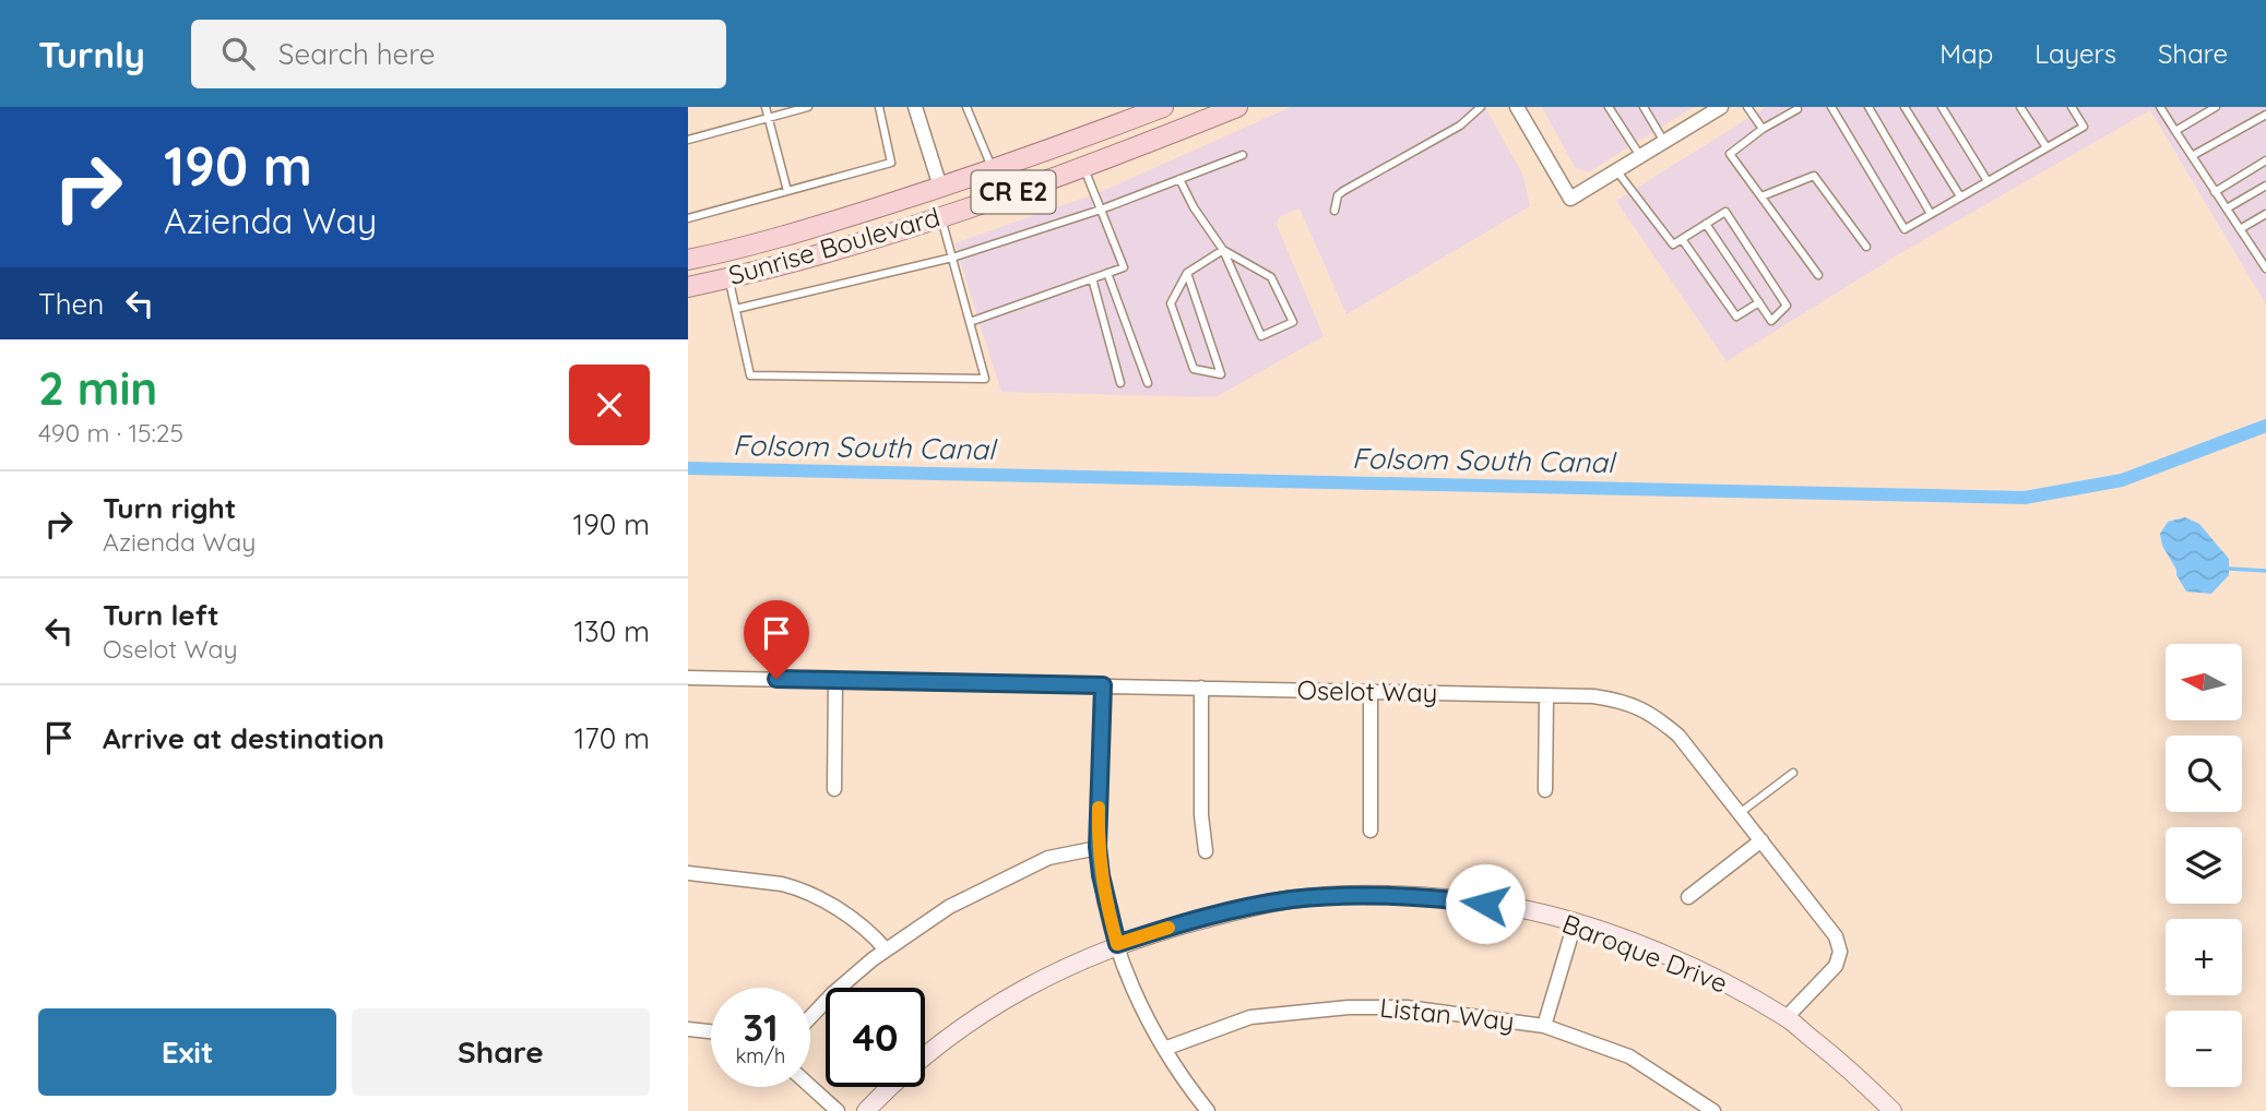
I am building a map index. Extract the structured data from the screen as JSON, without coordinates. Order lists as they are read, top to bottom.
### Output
{
  "streets": {
    "main road": ["CR E2", "Sunrise Boulevard"],
    "street": ["Oselot Way", "Baroque Drive", "Listan Way"]
  },
  "crossings": [
    ["Oselot Way", "Baroque Drive"]
  ],
  "water": ["Folsom South Canal"],
  "north": "left",
  "page": {
    "header": "Turnly",
    "search": "Search here",
    "nav": ["Map", "Layers", "Share"],
    "turn": ["190 m", "Azienda Way"],
    "then": "Then",
    "heading": ["2 min", "490 m · 15:25"],
    "list": [
      {
        "name": "Turn right",
        "note": "Azienda Way",
        "value": "190 m"
      },
      {
        "name": "Turn left",
        "note": "Oselot Way",
        "value": "130 m"
      },
      {
        "name": "Arrive at destination",
        "value": "170 m"
      }
    ],
    "map_buttons": ["+", "−"],
    "speed": "31 km/h",
    "limit": "40",
    "buttons": ["Exit", "Share"]
  }
}
